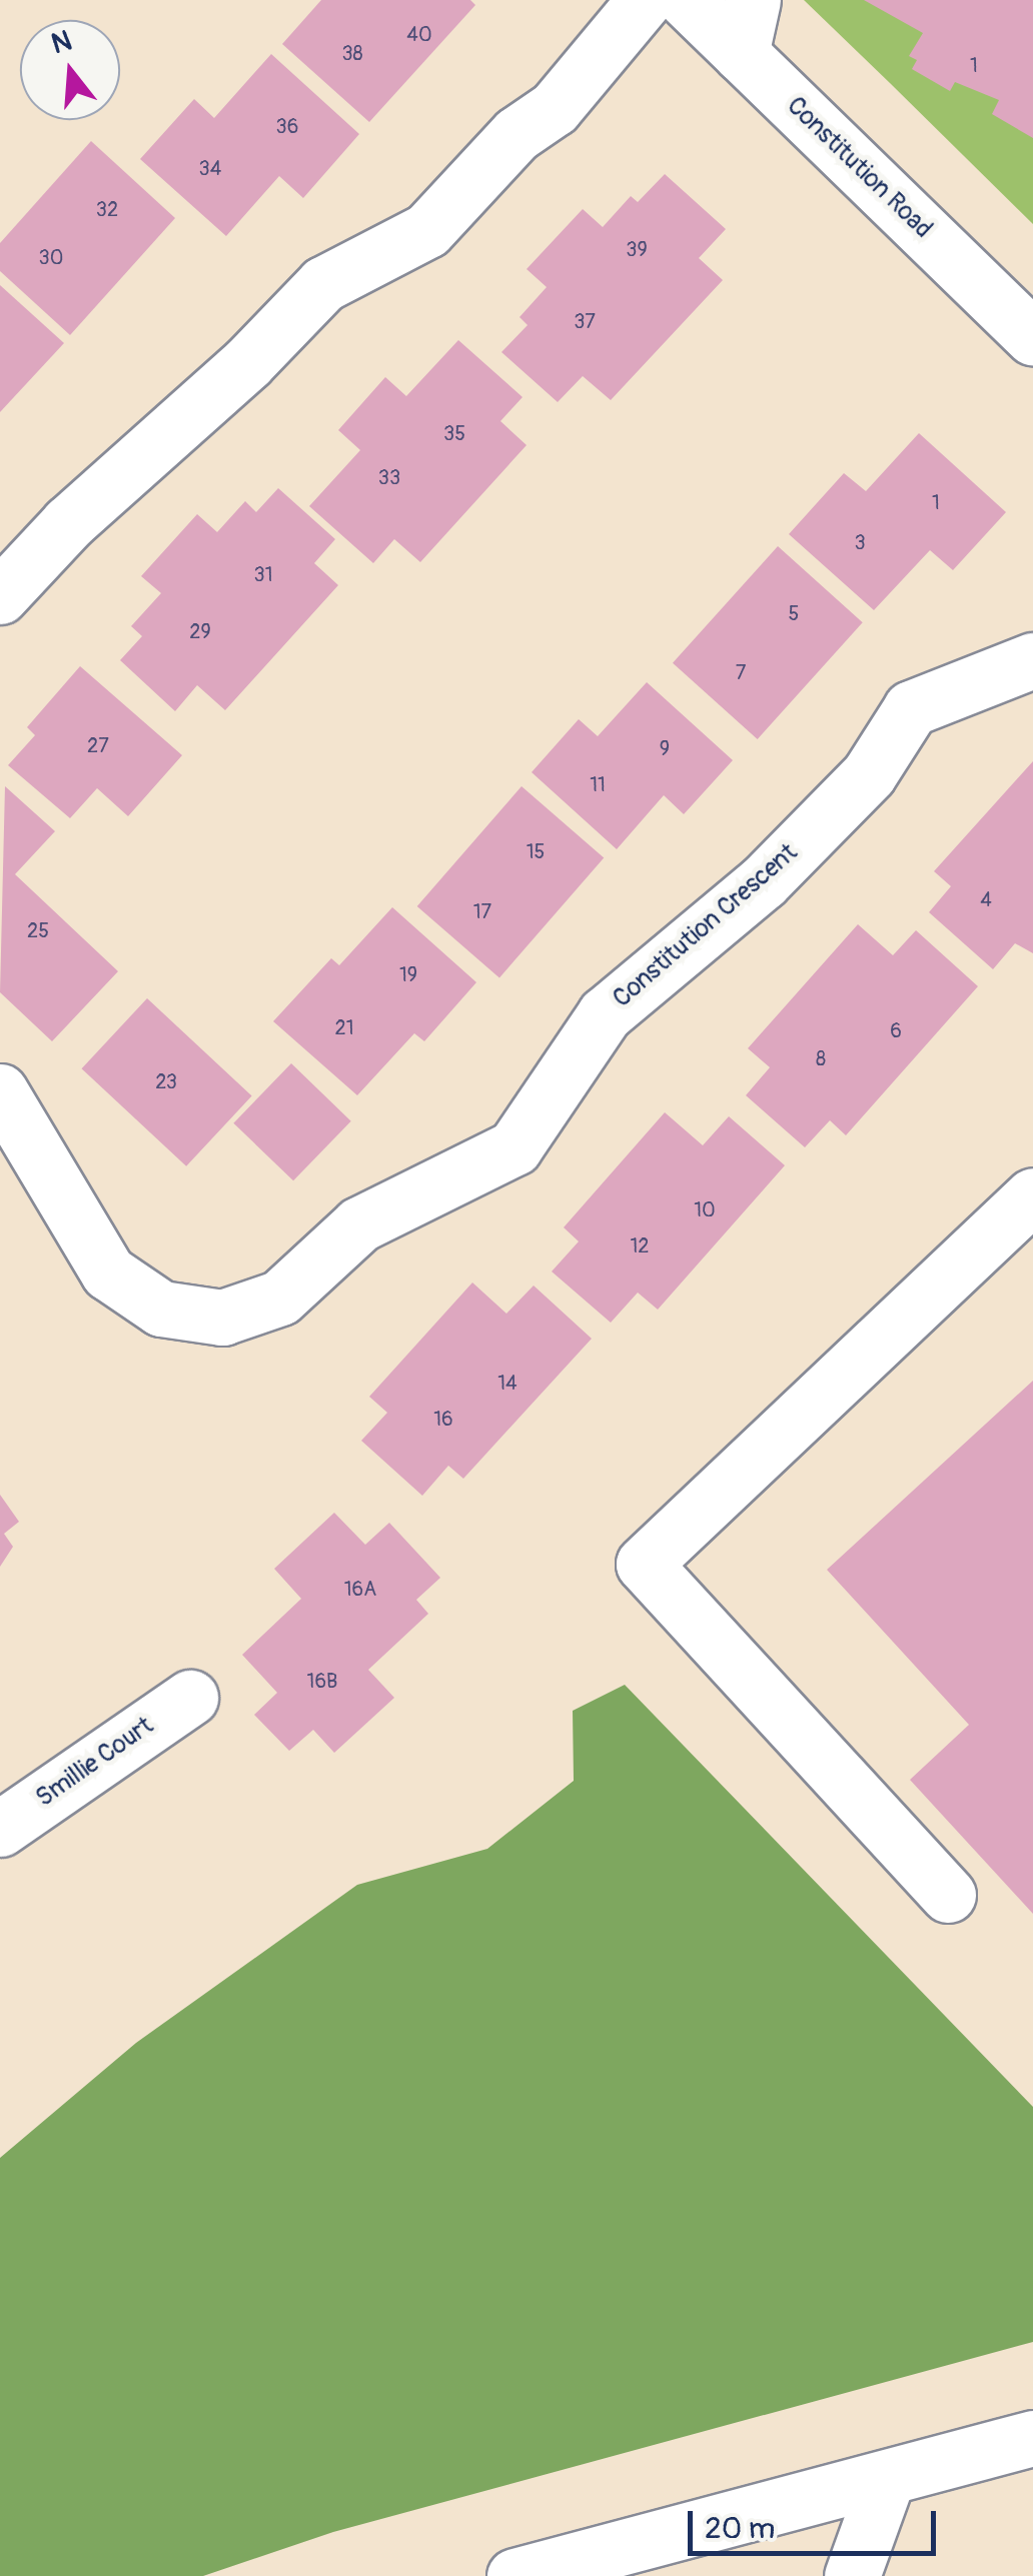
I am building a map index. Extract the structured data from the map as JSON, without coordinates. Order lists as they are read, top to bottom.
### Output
{
  "streets": {
    "street": ["Constitution Road", "Constitution Crescent", "Smillie Court"]
  },
  "house_numbers": [
    "40",
    "38",
    "1",
    "36",
    "34",
    "32",
    "39",
    "30",
    "37",
    "35",
    "33",
    "1",
    "3",
    "31",
    "5",
    "29",
    "7",
    "27",
    "9",
    "11",
    "15",
    "4",
    "17",
    "25",
    "19",
    "21",
    "6",
    "8",
    "23",
    "10",
    "12",
    "14",
    "16",
    "16A",
    "16B"
  ],
  "scale_bar": "20 m",
  "north": "top"
}
